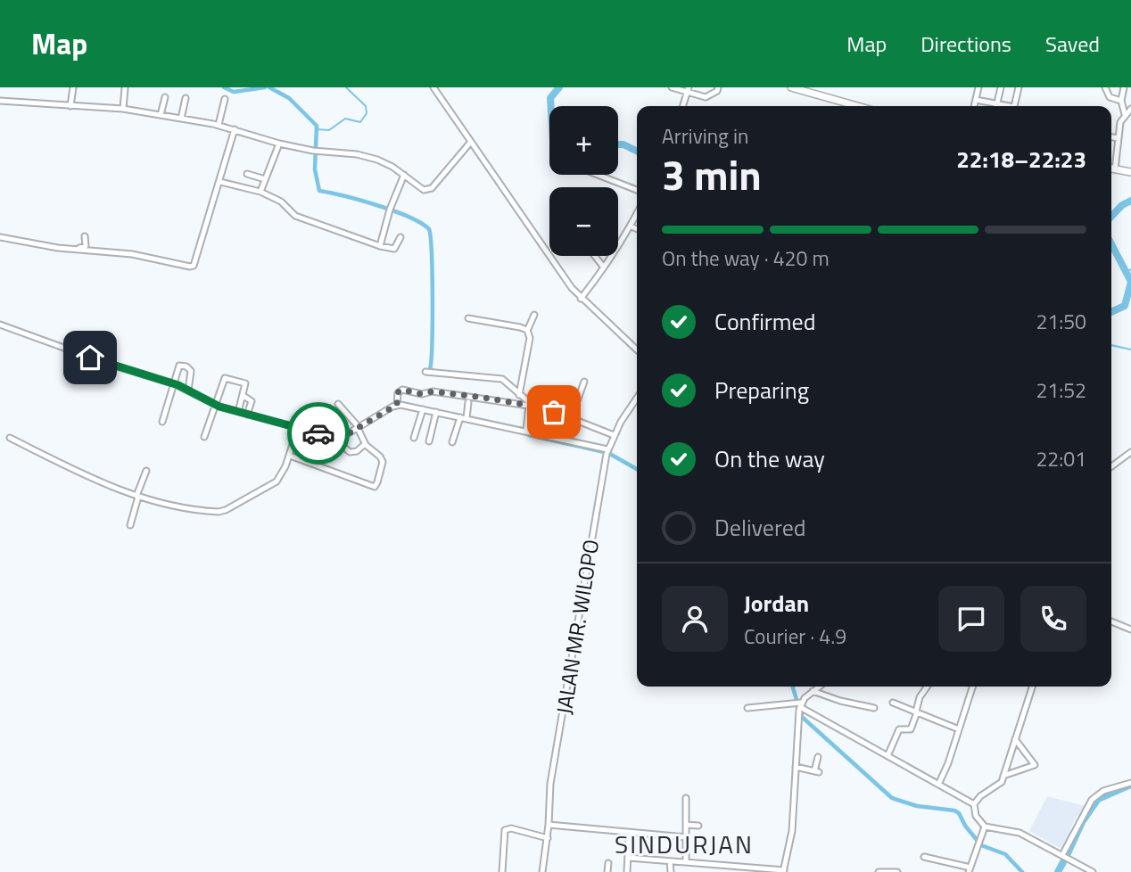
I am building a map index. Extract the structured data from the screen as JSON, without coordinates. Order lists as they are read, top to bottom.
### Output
{
  "streets": {
    "street": ["JALAN MR. WILOPO"]
  },
  "districts": ["SINDURJAN"],
  "page": {
    "header": "Map",
    "nav": ["Map", "Directions", "Saved"],
    "map_buttons": ["+", "−"],
    "heading": ["3 min", "Arriving in", "22:18–22:23"],
    "panel": ["Jordan", "Courier · 4.9"],
    "bar": "On the way · 420 m",
    "list": [
      ["Confirmed", "21:50"],
      ["Preparing", "21:52"],
      ["On the way", "22:01"],
      "Delivered"
    ]
  }
}
